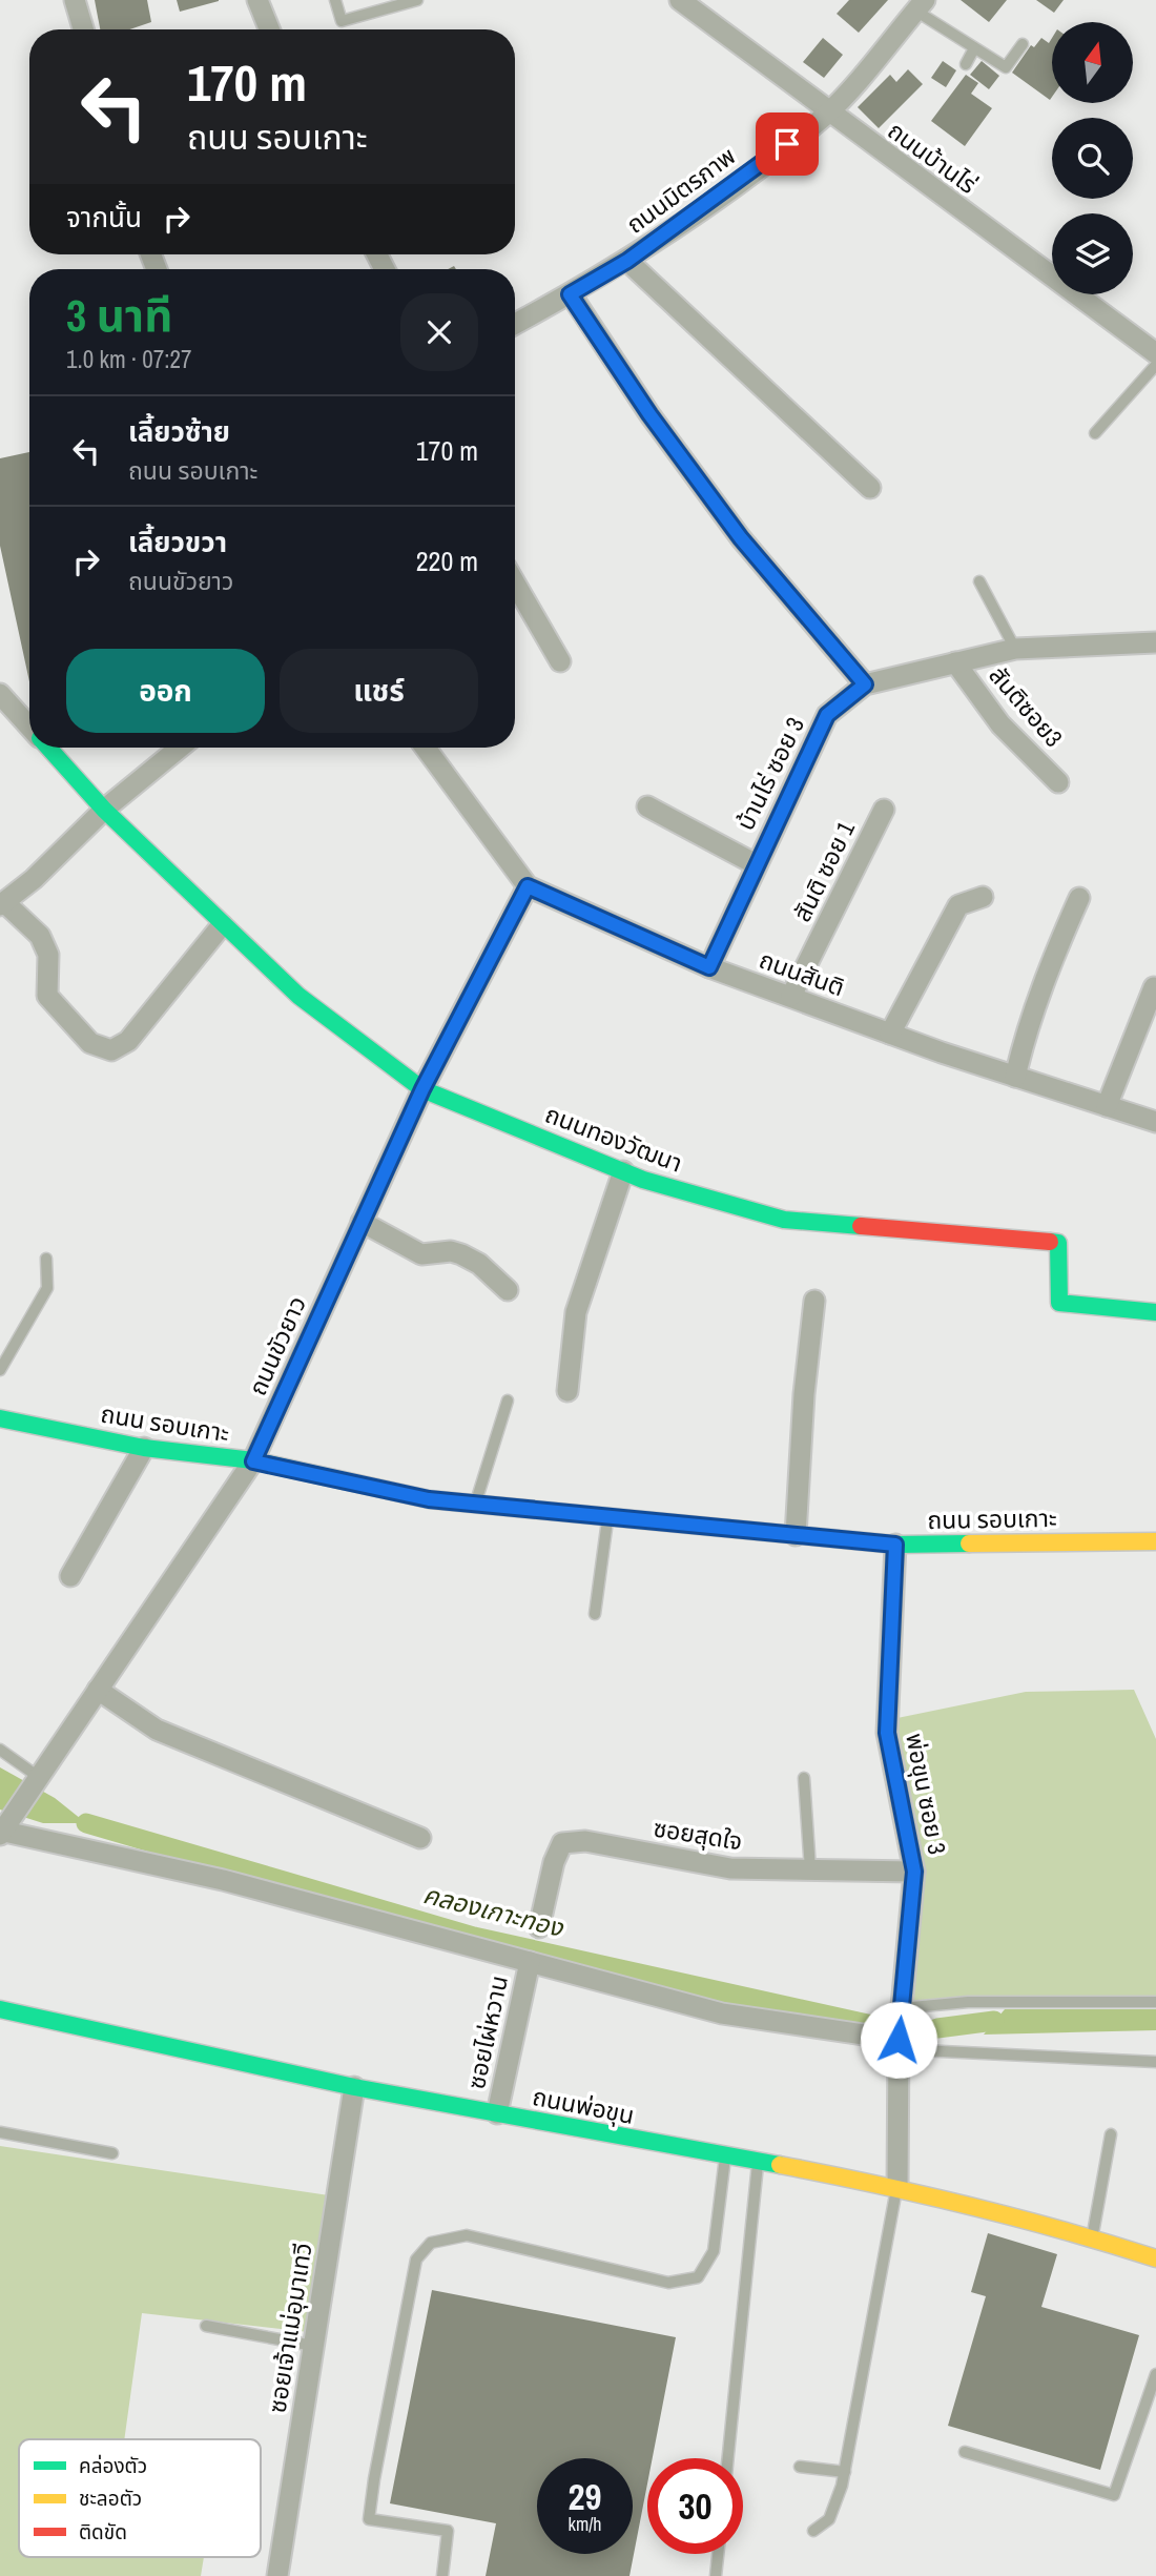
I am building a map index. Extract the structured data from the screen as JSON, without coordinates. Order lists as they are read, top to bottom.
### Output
{
  "streets": {
    "street": [
      "ถนนบ้านไร่",
      "ถนนมิตรภาพ",
      "สันติซอย3",
      "บ้านไร่ ซอย 3",
      "สันติ ซอย 1",
      "ถนนสันติ",
      "ถนนทองวัฒนา",
      "ถนนขัวยาว",
      "ถนน รอบเกาะ",
      "พ่อขุน ซอย 3",
      "ซอยสุดใจ",
      "ซอยไผ่หวาน",
      "ถนนพ่อขุน",
      "ซอยเจ้าแม่อุมาเทวี"
    ]
  },
  "crossings": [
    ["ถนนบ้านไร่", "ถนนมิตรภาพ"],
    ["สันติซอย3", "บ้านไร่ ซอย 3"],
    ["บ้านไร่ ซอย 3", "ถนนสันติ"],
    ["สันติ ซอย 1", "ถนนสันติ"],
    ["ถนนสันติ", "ถนนขัวยาว"],
    ["ถนนทองวัฒนา", "ถนนขัวยาว"],
    ["ถนนขัวยาว", "ถนน รอบเกาะ"],
    ["ถนน รอบเกาะ", "พ่อขุน ซอย 3"],
    ["พ่อขุน ซอย 3", "ซอยสุดใจ"],
    ["ซอยไผ่หวาน", "ถนนพ่อขุน"],
    ["ถนนพ่อขุน", "ซอยเจ้าแม่อุมาเทวี"]
  ],
  "water": ["คลองเกาะทอง"],
  "legend": ["คล่องตัว", "ชะลอตัว", "ติดขัด"],
  "north": "top",
  "page": {
    "turn": ["170 m", "ถนน รอบเกาะ"],
    "then": "จากนั้น",
    "heading": ["3 นาที", "1.0 km · 07:27"],
    "list": [
      {
        "name": "เลี้ยวซ้าย",
        "note": "ถนน รอบเกาะ",
        "value": "170 m"
      },
      {
        "name": "เลี้ยวขวา",
        "note": "ถนนขัวยาว",
        "value": "220 m"
      }
    ],
    "buttons": ["ออก", "แชร์"],
    "speed": "29 km/h",
    "limit": "30"
  }
}
